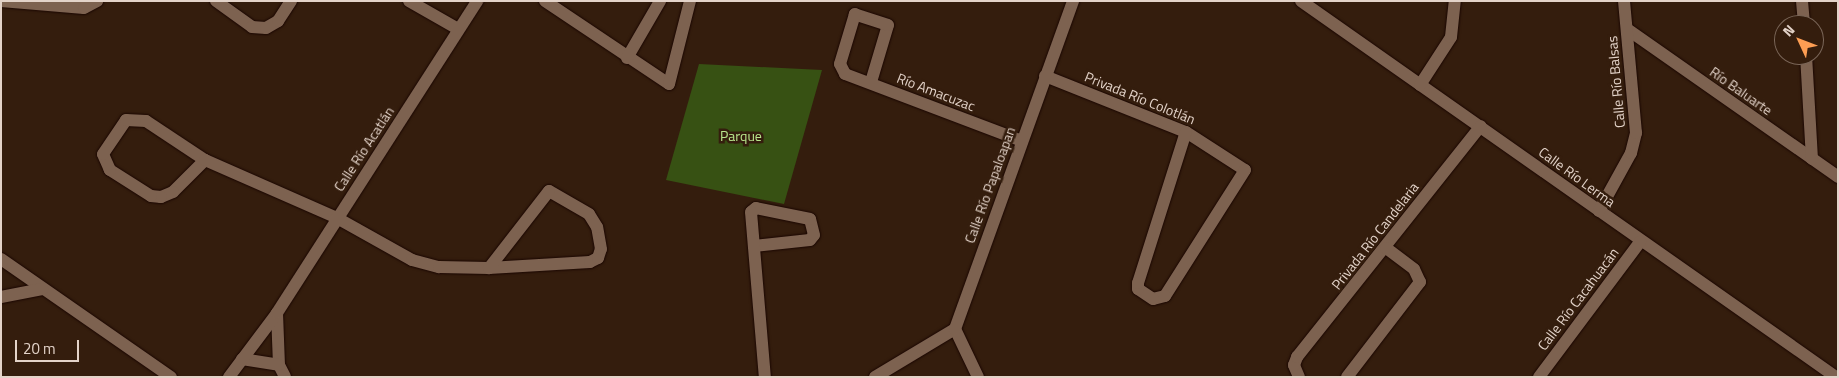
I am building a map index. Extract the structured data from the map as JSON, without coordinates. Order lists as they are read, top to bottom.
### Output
{
  "streets": {
    "street": [
      "Calle Río Balsas",
      "Río Baluarte",
      "Río Amacuzac",
      "Privada Río Colotlán",
      "Calle Río Acatlán",
      "Calle Río Lerma",
      "Calle Río Papaloapan",
      "Privada Río Candelaria",
      "Calle Río Cacahuacán"
    ]
  },
  "crossings": [
    ["Calle Río Balsas", "Río Baluarte"],
    ["Calle Río Balsas", "Calle Río Lerma"],
    ["Río Amacuzac", "Calle Río Papaloapan"],
    ["Privada Río Colotlán", "Calle Río Papaloapan"],
    ["Calle Río Lerma", "Privada Río Candelaria"],
    ["Calle Río Lerma", "Calle Río Cacahuacán"]
  ],
  "parks": ["Parque"],
  "scale_bar": "20 m",
  "north": "top left"
}
